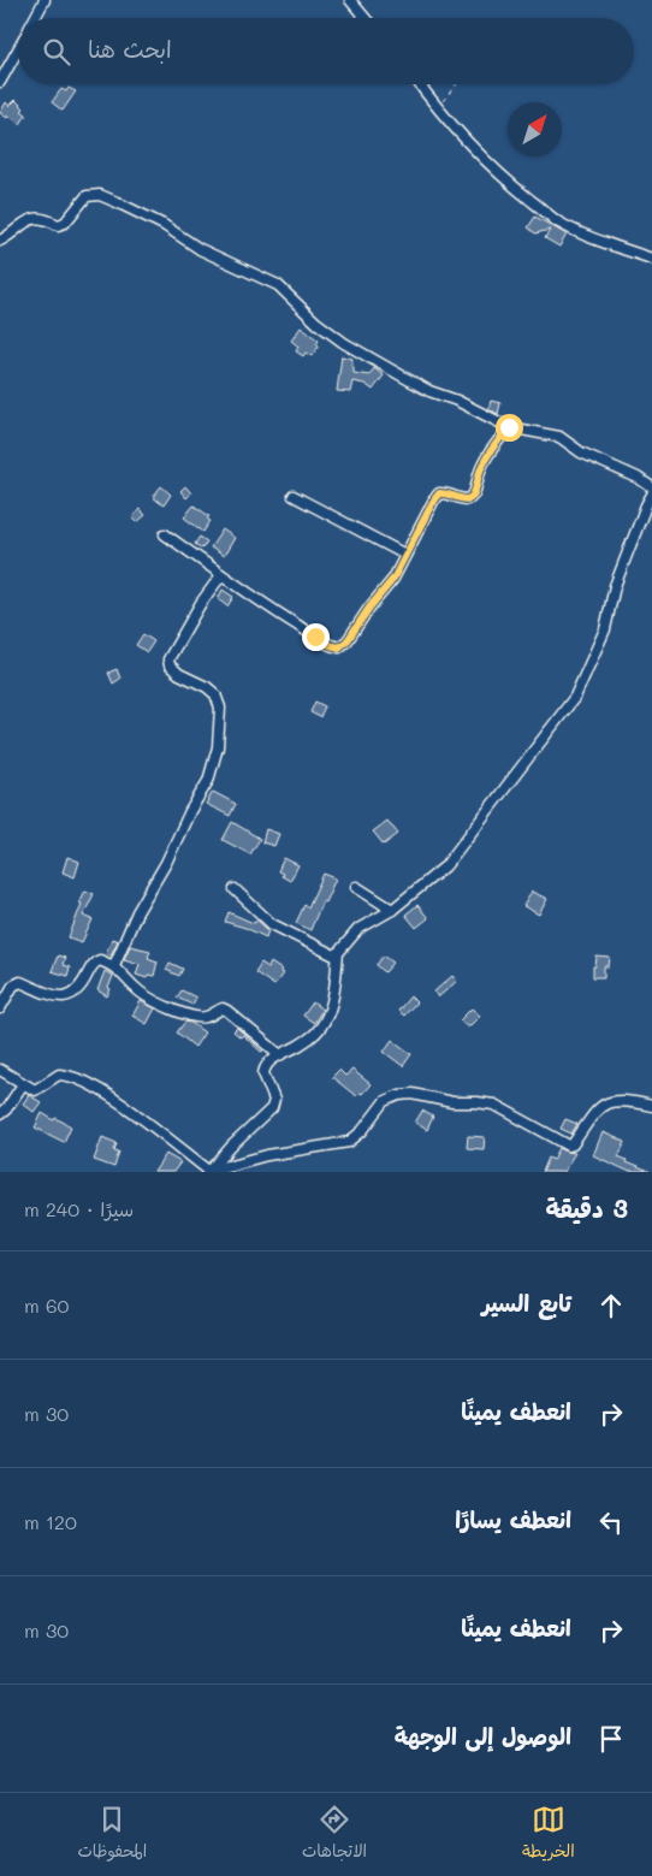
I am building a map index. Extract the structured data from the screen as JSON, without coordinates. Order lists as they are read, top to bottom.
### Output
{
  "north": "top right",
  "page": {
    "search": "ابحث هنا",
    "heading": ["3 دقيقة", "سيرًا · 240 m"],
    "list": [
      ["تابع السير", "60 m"],
      ["انعطف يمينًا", "30 m"],
      ["انعطف يسارًا", "120 m"],
      ["انعطف يمينًا", "30 m"],
      "الوصول إلى الوجهة"
    ],
    "nav": ["الخريطة", "الاتجاهات", "المحفوظات"]
  }
}
